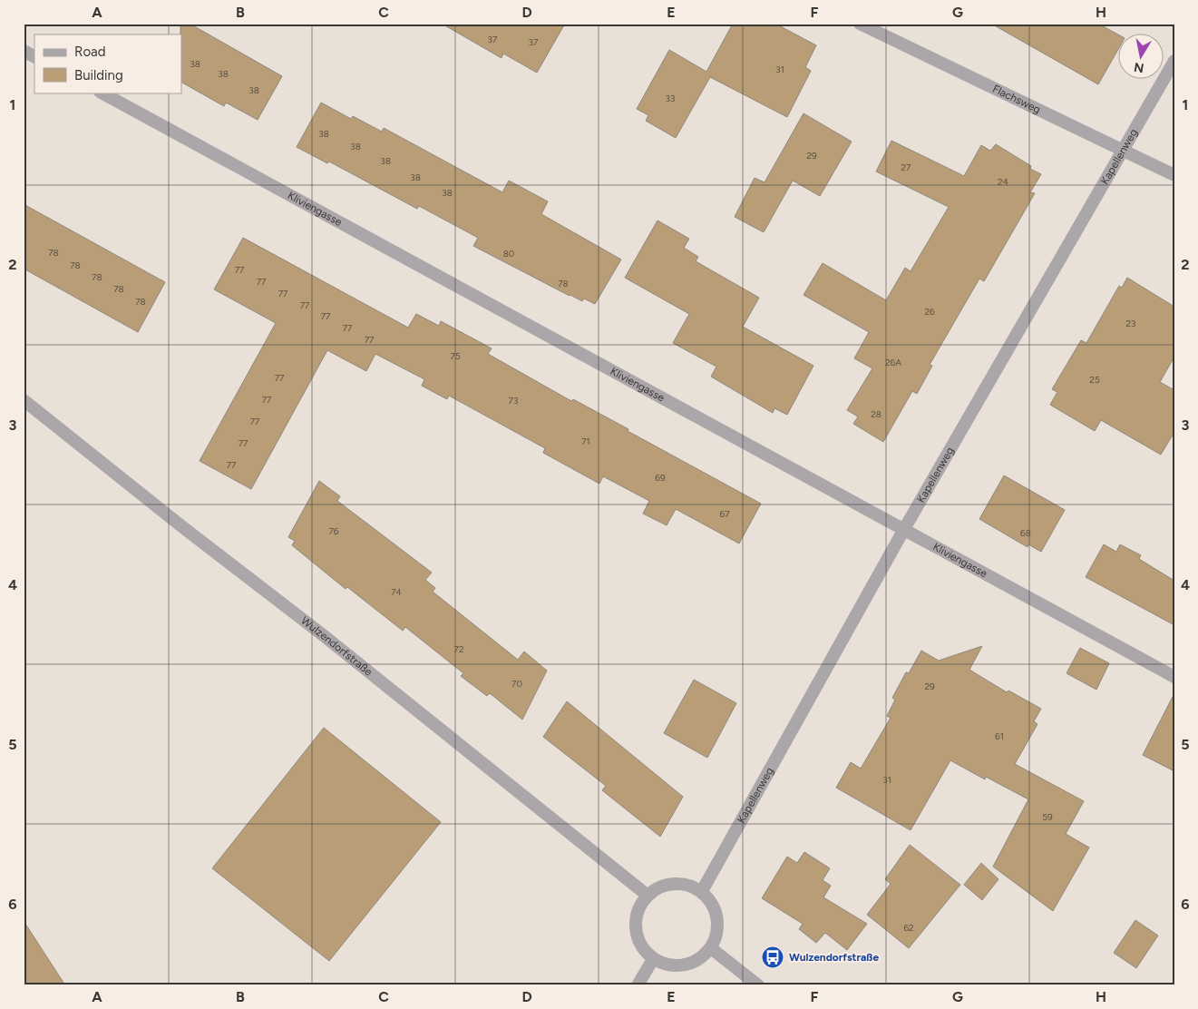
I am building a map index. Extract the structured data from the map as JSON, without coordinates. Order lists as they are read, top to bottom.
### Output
{
  "streets": {
    "street": [
      "Flachsweg",
      "Kapellenweg",
      "Kliviengasse",
      "Wulzendorfstraße"
    ]
  },
  "crossings": [
    ["Flachsweg", "Kapellenweg"],
    ["Kapellenweg", "Kliviengasse"],
    ["Kapellenweg", "Wulzendorfstraße"]
  ],
  "places": {
    "bus stop": ["Wulzendorfstraße"]
  },
  "house_numbers": [
    "37",
    "37",
    "38",
    "31",
    "38",
    "38",
    "33",
    "38",
    "38",
    "29",
    "38",
    "27",
    "38",
    "24",
    "38",
    "78",
    "80",
    "78",
    "77",
    "78",
    "77",
    "78",
    "78",
    "77",
    "78",
    "77",
    "26",
    "77",
    "23",
    "77",
    "77",
    "75",
    "26A",
    "77",
    "25",
    "77",
    "73",
    "28",
    "77",
    "71",
    "77",
    "77",
    "69",
    "67",
    "76",
    "68",
    "74",
    "72",
    "70",
    "29",
    "61",
    "31",
    "59",
    "62"
  ],
  "legend": ["Road", "Building"],
  "north": "bottom",
  "grid": {
    "columns": [
      "A",
      "B",
      "C",
      "D",
      "E",
      "F",
      "G",
      "H"
    ],
    "rows": [
      "1",
      "2",
      "3",
      "4",
      "5",
      "6"
    ]
  }
}
